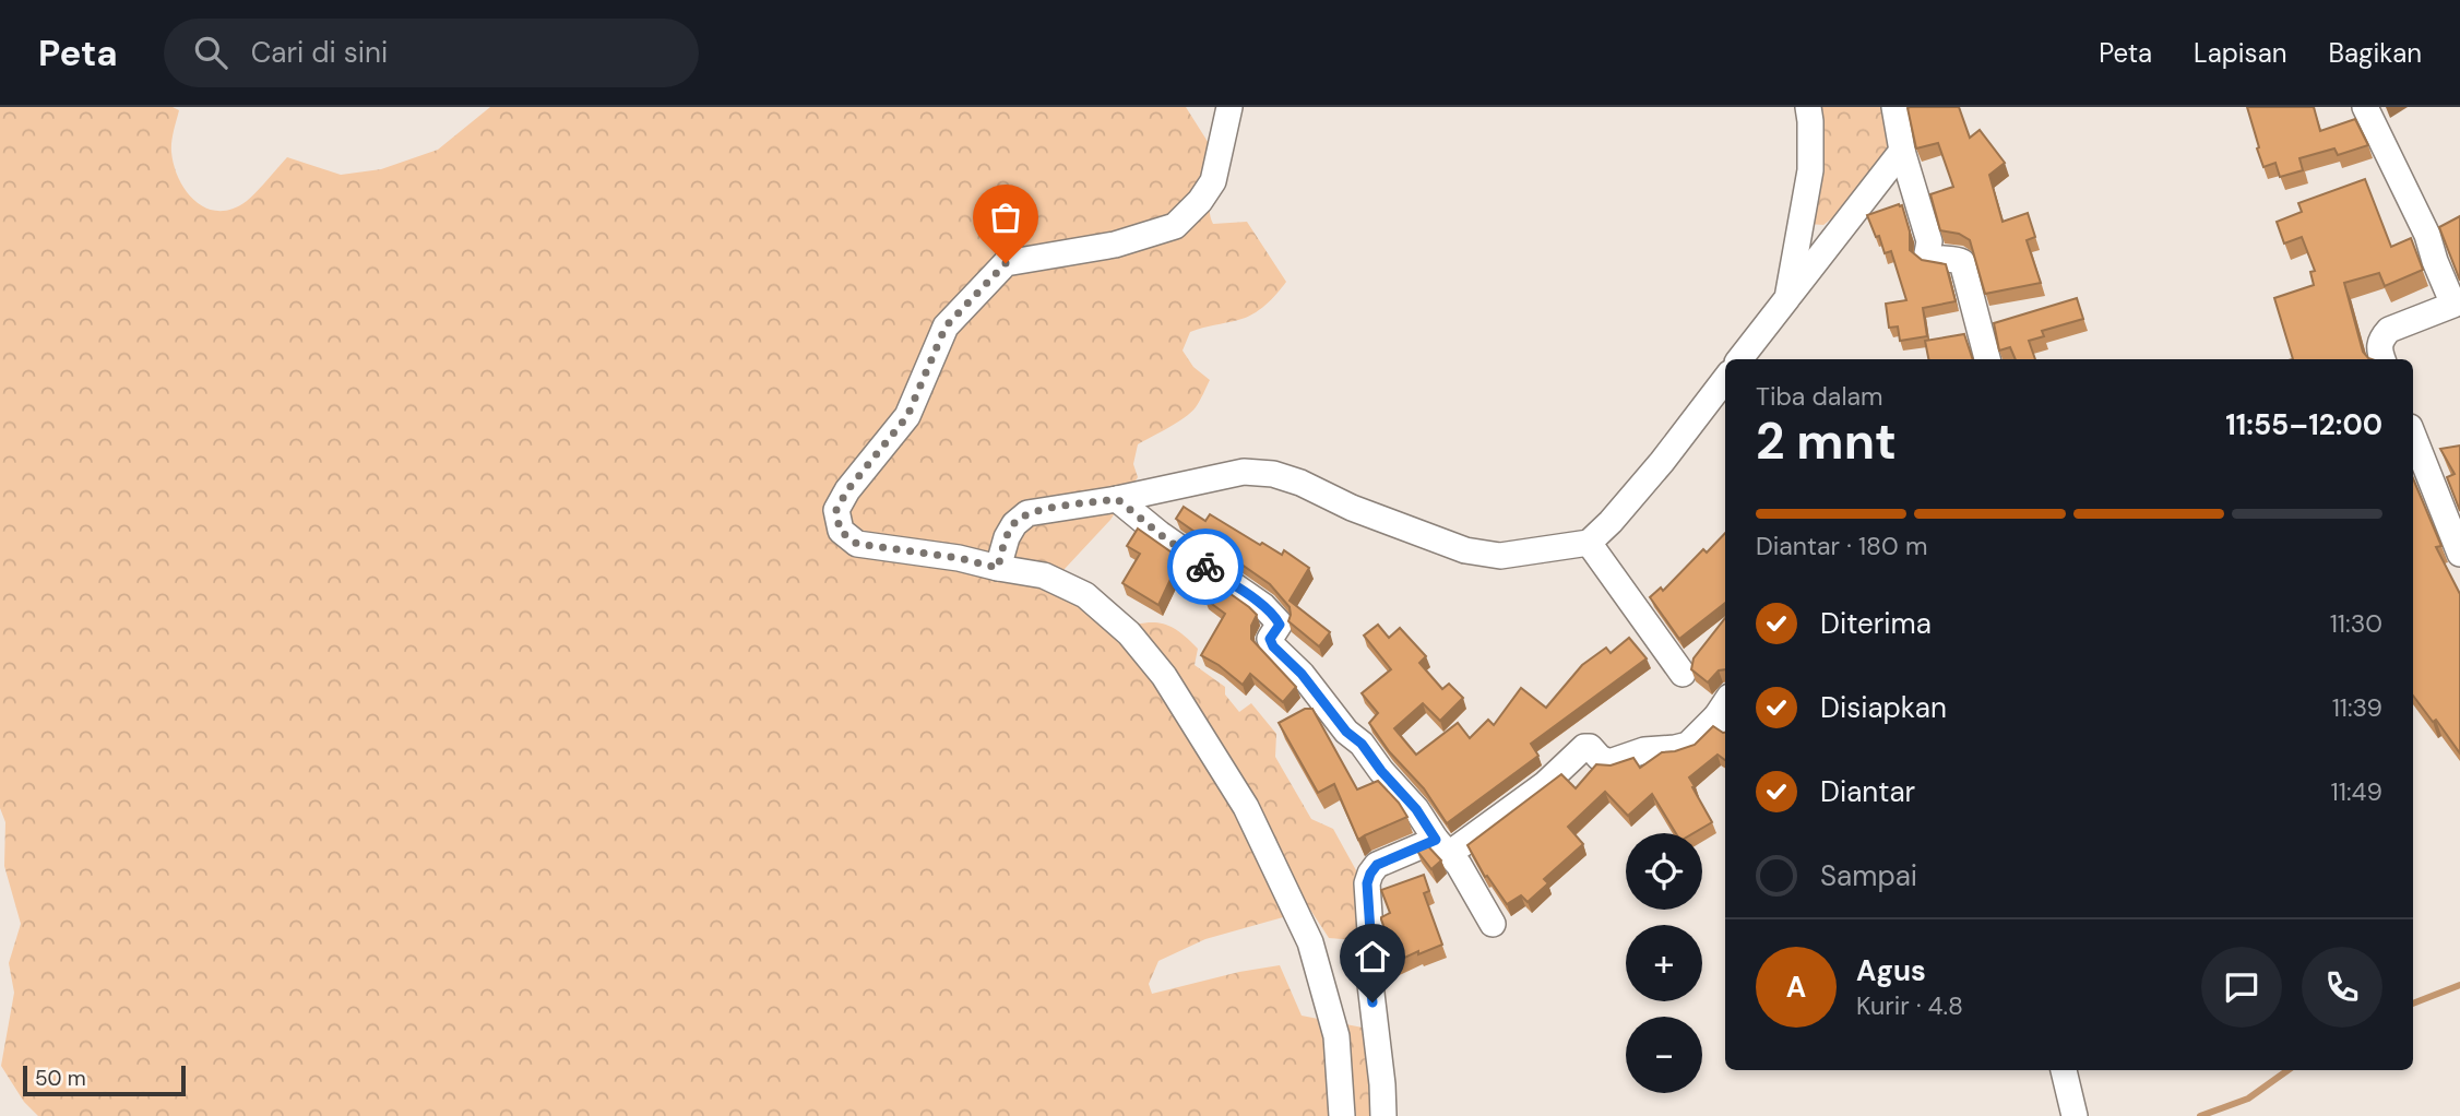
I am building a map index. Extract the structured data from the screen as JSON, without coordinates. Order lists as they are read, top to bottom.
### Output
{
  "scale_bar": "50 m",
  "page": {
    "header": "Peta",
    "search": "Cari di sini",
    "nav": ["Peta", "Lapisan", "Bagikan"],
    "heading": ["2 mnt", "Tiba dalam", "11:55–12:00"],
    "panel": ["Agus", "Kurir · 4.8"],
    "bar": "Diantar · 180 m",
    "list": [
      ["Diterima", "11:30"],
      ["Disiapkan", "11:39"],
      ["Diantar", "11:49"],
      "Sampai"
    ],
    "map_buttons": ["+", "−"],
    "round": "A",
    "scale": "50 m"
  }
}
